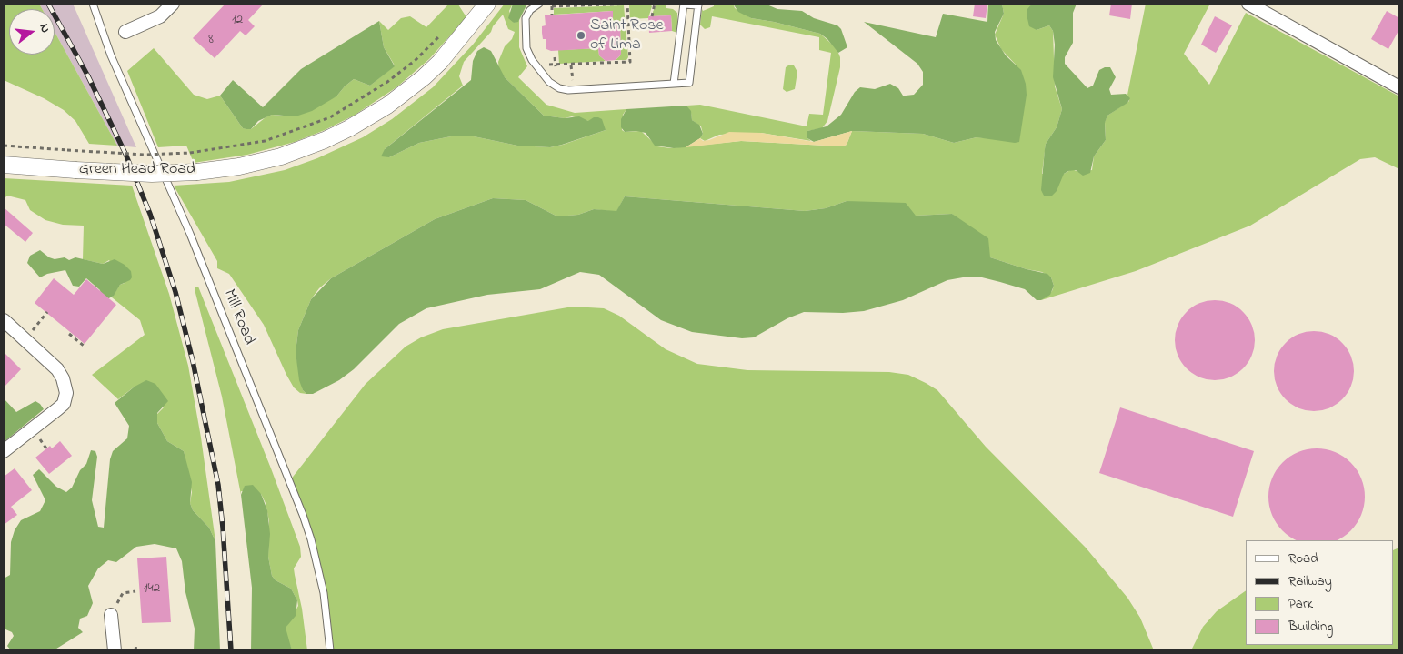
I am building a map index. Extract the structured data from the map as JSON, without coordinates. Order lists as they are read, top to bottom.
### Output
{
  "streets": {
    "street": ["Green Head Road"],
    "lane": ["Mill Road"]
  },
  "places": ["Saint Rose of Lima"],
  "house_numbers": ["12", "8", "142"],
  "legend": [
    "Road",
    "Railway",
    "Park",
    "Building"
  ],
  "north": "right"
}
